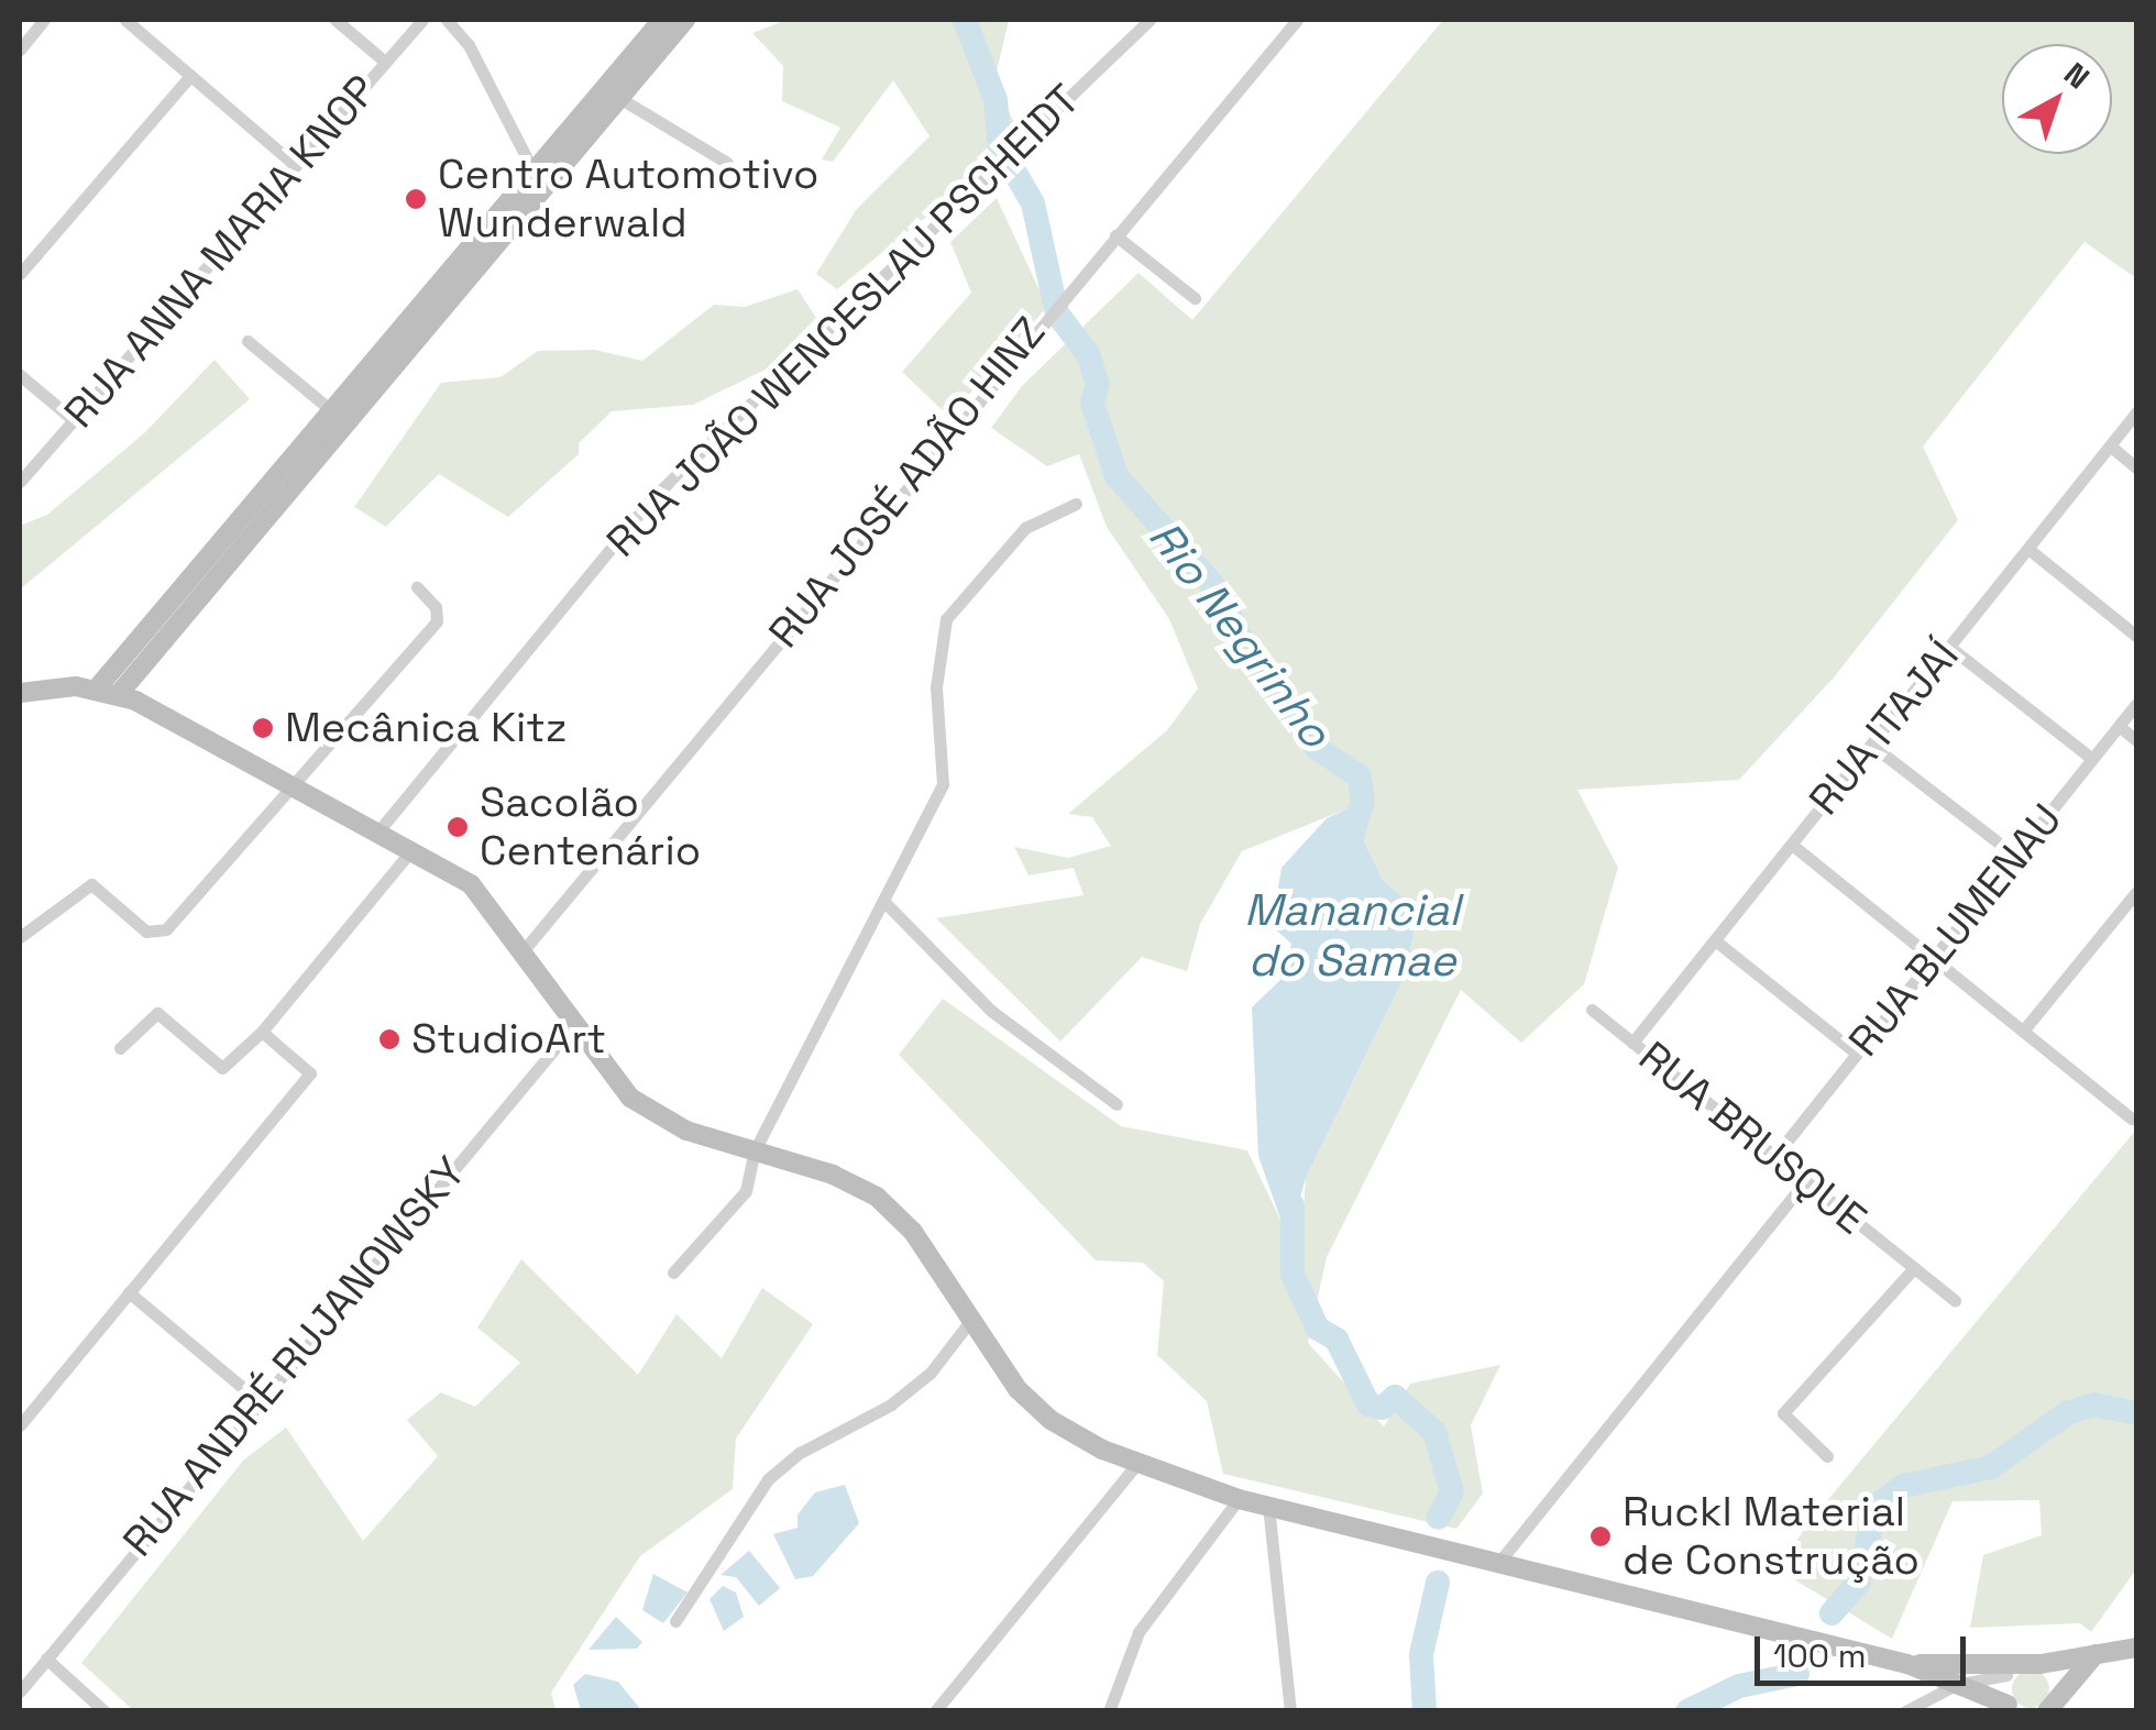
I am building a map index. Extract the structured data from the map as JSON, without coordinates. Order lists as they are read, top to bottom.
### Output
{
  "streets": {
    "street": [
      "RUA ANNA MARIA KNOP",
      "RUA JOÃO WENCESLAU PSCHEIDT",
      "RUA JOSÉ ADÃO HINZ",
      "RUA ITAJAÍ",
      "RUA BLUMENAU",
      "RUA BRUSQUE",
      "RUA ANDRÉ RUJANOWSKY"
    ]
  },
  "crossings": [
    ["RUA ITAJAÍ", "RUA BRUSQUE"],
    ["RUA BLUMENAU", "RUA BRUSQUE"]
  ],
  "water": ["Rio Negrinho", "Manancial do Samae"],
  "places": [
    "Centro Automotivo Wunderwald",
    "Mecânica Kitz",
    "Sacolão Centenário",
    "StudioArt",
    "Ruckl Material de Construção"
  ],
  "scale_bar": "100 m",
  "north": "top right"
}
